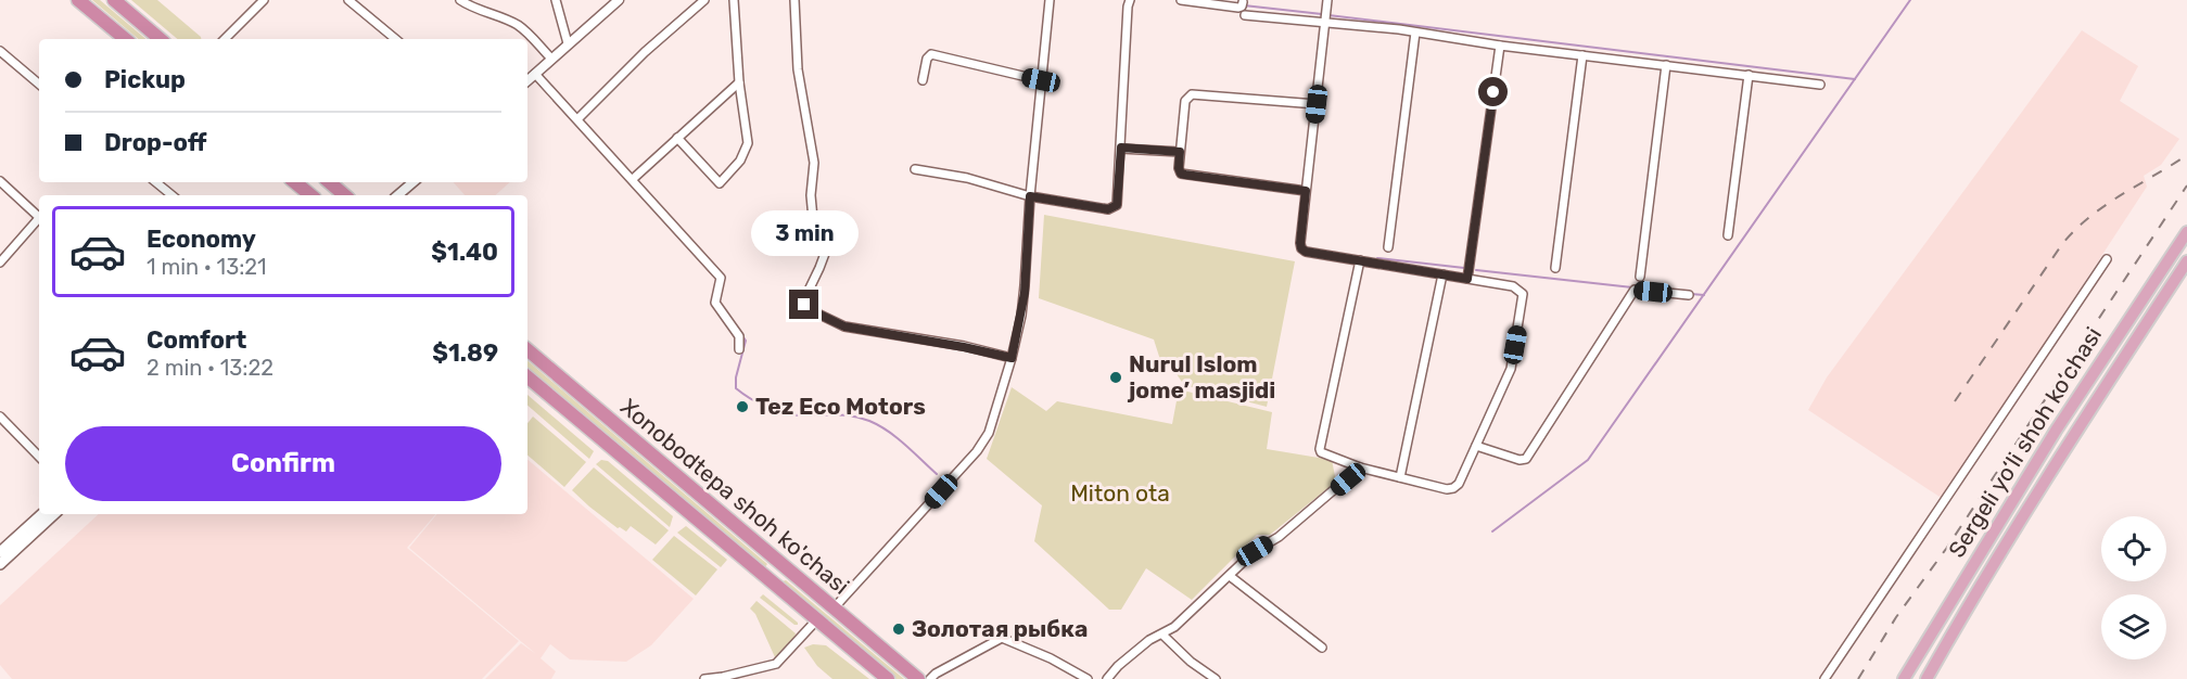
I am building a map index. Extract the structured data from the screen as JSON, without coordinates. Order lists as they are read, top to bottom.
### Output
{
  "streets": {
    "highway": ["Xonobodtepa shoh ko'chasi"],
    "main road": ["Sergeli yo‘li shoh ko‘chasi"]
  },
  "parks": ["Miton ota"],
  "places": ["Nurul Islom jome’ masjidi", "Tez Eco Motors", "Золотая рыбка"],
  "page": {
    "banner": ["Pickup", "Drop-off"],
    "list": [
      {
        "name": "Economy",
        "note": "1 min · 13:21",
        "value": "$1.40"
      },
      {
        "name": "Comfort",
        "note": "2 min · 13:22",
        "value": "$1.89"
      }
    ],
    "bubble": "3 min",
    "buttons": "Confirm"
  }
}
